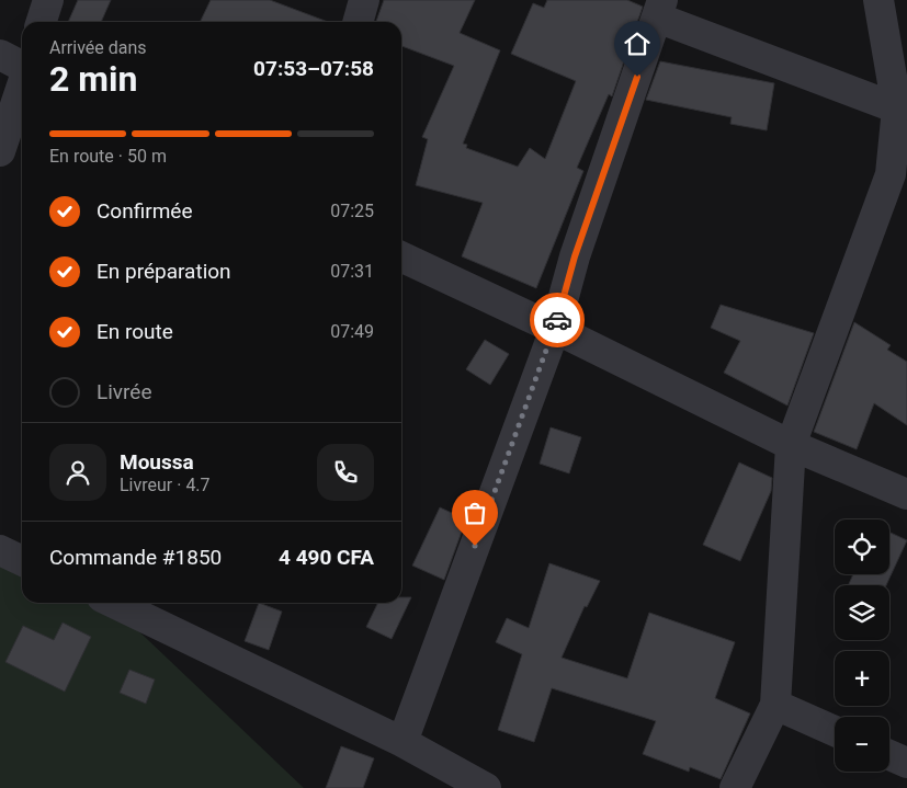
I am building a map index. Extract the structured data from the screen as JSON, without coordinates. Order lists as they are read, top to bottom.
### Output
{
  "page": {
    "heading": ["2 min", "Arrivée dans", "07:53–07:58"],
    "panel": [
      "Moussa",
      "Livreur · 4.7",
      "Commande #1850",
      "4 490 CFA"
    ],
    "bar": "En route · 50 m",
    "list": [
      ["Confirmée", "07:25"],
      ["En préparation", "07:31"],
      ["En route", "07:49"],
      "Livrée"
    ],
    "map_buttons": ["+", "−"]
  }
}
